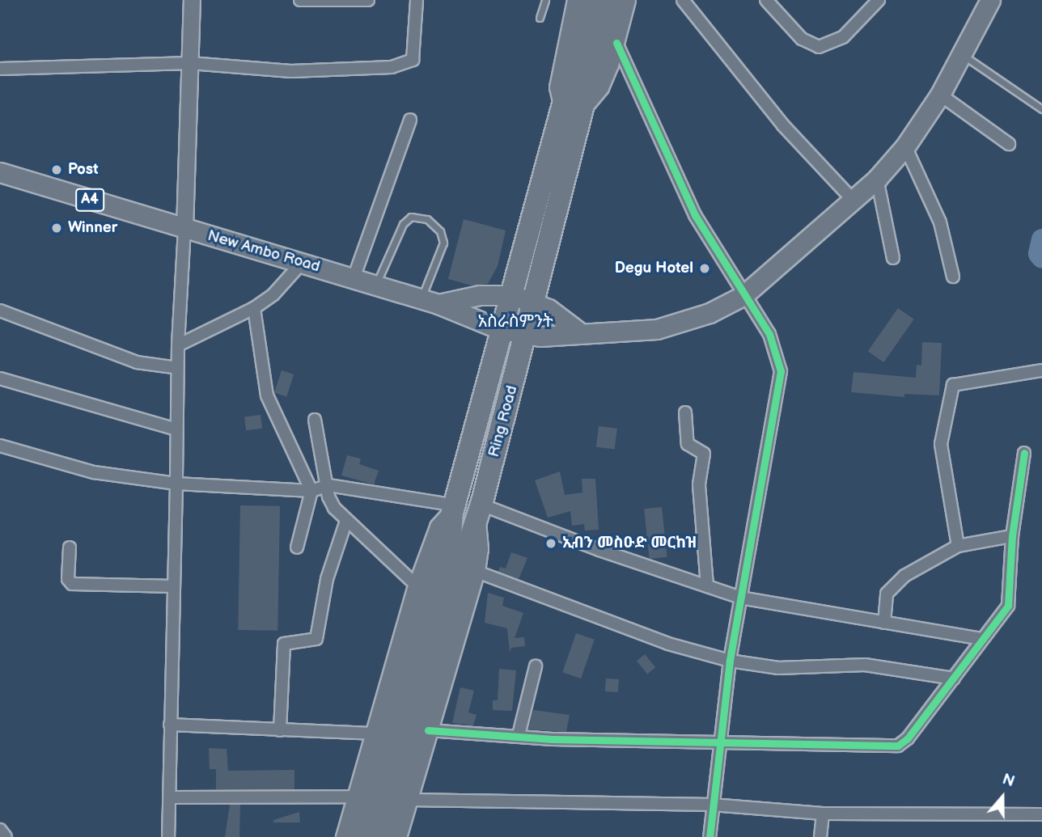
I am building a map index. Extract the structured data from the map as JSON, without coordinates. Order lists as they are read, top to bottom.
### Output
{
  "streets": {
    "highway": ["Ring Road"],
    "main road": ["A4", "New Ambo Road"]
  },
  "crossings": [
    ["A4", "New Ambo Road"],
    ["A4", "Ring Road"],
    ["New Ambo Road", "Ring Road"]
  ],
  "districts": ["አስራስምንት"],
  "places": [
    "Post",
    "Winner",
    "Degu Hotel",
    "ኢብን መስዑድ መርከዝ"
  ],
  "north": "top"
}
